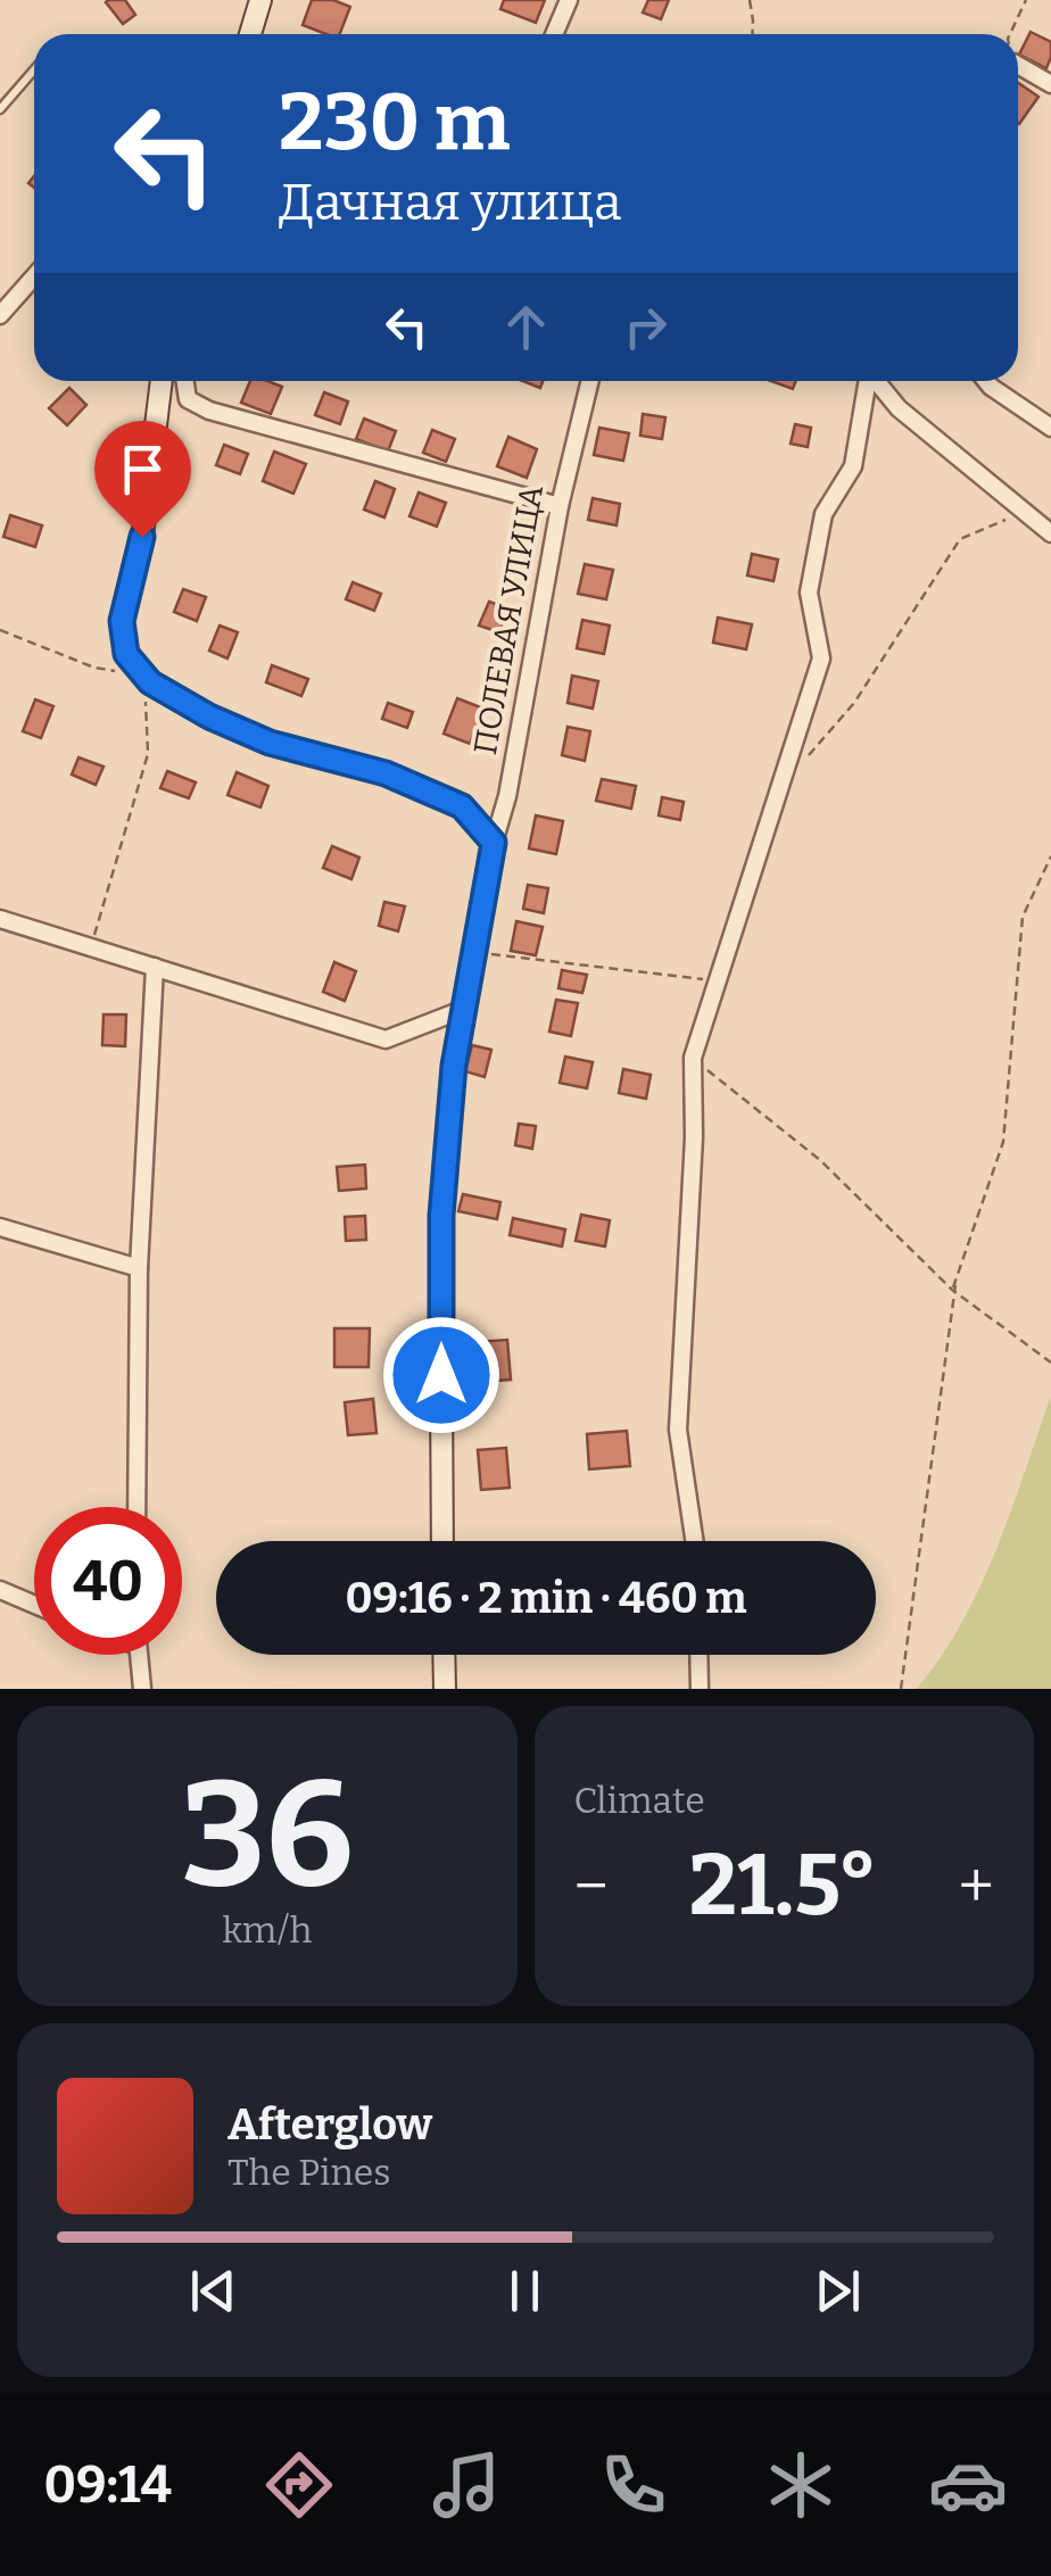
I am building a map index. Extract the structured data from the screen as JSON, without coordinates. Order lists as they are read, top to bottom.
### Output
{
  "streets": {
    "street": ["ПОЛЕВАЯ УЛИЦА"]
  },
  "page": {
    "turn": ["230 m", "Дачная улица"],
    "limit": "40",
    "trip": "09:16 · 2 min · 460 m",
    "tile": [
      ["36", "km/h"],
      "Climate"
    ],
    "heat": ["−", "21.5°", "+"],
    "song": ["Afterglow", "The Pines"],
    "tabs": "09:14"
  }
}
